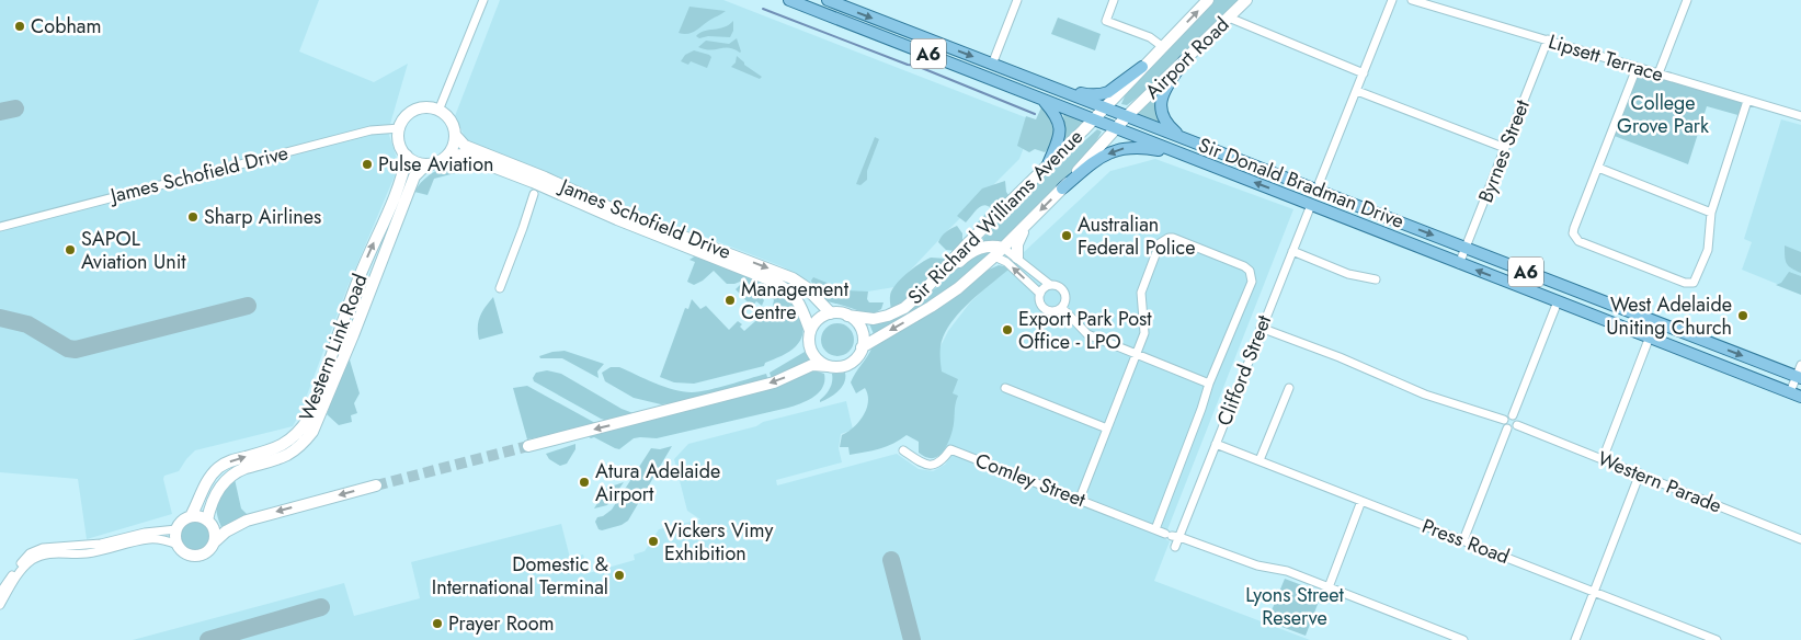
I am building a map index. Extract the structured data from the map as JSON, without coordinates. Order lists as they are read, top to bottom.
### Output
{
  "streets": {
    "main road": ["A6", "Sir Donald Bradman Drive"],
    "street": [
      "Airport Road",
      "Lipsett Terrace",
      "Byrnes Street",
      "James Schofield Drive",
      "Sir Richard Williams Avenue",
      "Western Link Road",
      "Clifford Street",
      "Comley Street",
      "Western Parade",
      "Press Road"
    ]
  },
  "crossings": [
    ["Airport Road", "Sir Donald Bradman Drive"],
    ["Airport Road", "Sir Richard Williams Avenue"],
    ["Lipsett Terrace", "Byrnes Street"],
    ["Byrnes Street", "Sir Donald Bradman Drive"],
    ["James Schofield Drive", "Sir Richard Williams Avenue"],
    ["James Schofield Drive", "Western Link Road"],
    ["Sir Donald Bradman Drive", "Sir Richard Williams Avenue"],
    ["Sir Donald Bradman Drive", "Clifford Street"],
    ["Clifford Street", "Comley Street"],
    ["Clifford Street", "Press Road"]
  ],
  "parks": ["College Grove Park", "Lyons Street Reserve"],
  "places": [
    "Cobham",
    "Pulse Aviation",
    "Sharp Airlines",
    "Australian Federal Police",
    "SAPOL Aviation Unit",
    "Management Centre",
    "West Adelaide Uniting Church",
    "Export Park Post Office - LPO",
    "Atura Adelaide Airport",
    "Vickers Vimy Exhibition",
    "Domestic & International Terminal",
    "Prayer Room"
  ]
}
